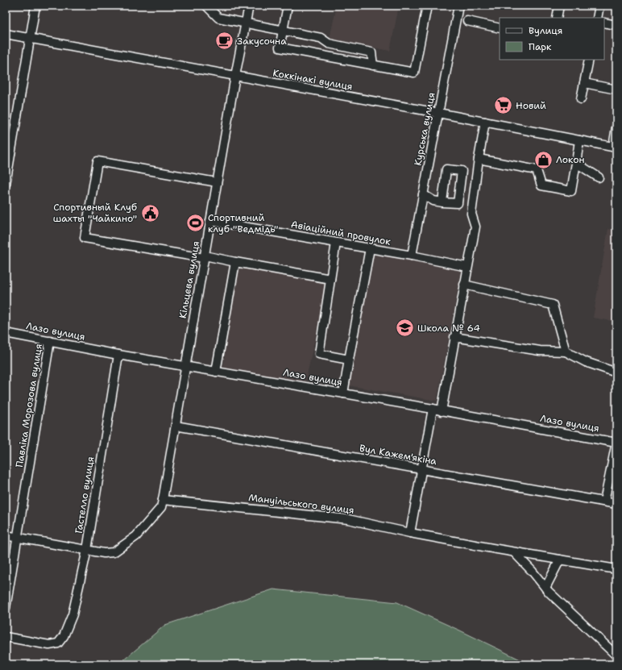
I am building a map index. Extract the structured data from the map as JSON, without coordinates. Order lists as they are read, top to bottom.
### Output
{
  "streets": {
    "street": [
      "Коккінакі вулиця",
      "Курська вулиця",
      "Авіаційний провулок",
      "Кільцева вулиця",
      "Лазо вулиця",
      "Павліка Морозова вулиця",
      "Вул Кажем'якіна",
      "Гастелло вулиця",
      "Мануільського вулиця"
    ]
  },
  "crossings": [
    ["Коккінакі вулиця", "Курська вулиця"],
    ["Коккінакі вулиця", "Кільцева вулиця"],
    ["Курська вулиця", "Авіаційний провулок"],
    ["Авіаційний провулок", "Кільцева вулиця"],
    ["Кільцева вулиця", "Лазо вулиця"],
    ["Кільцева вулиця", "Вул Кажем'якіна"],
    ["Кільцева вулиця", "Мануільського вулиця"],
    ["Лазо вулиця", "Павліка Морозова вулиця"],
    ["Лазо вулиця", "Гастелло вулиця"]
  ],
  "places": {
    "cafe": ["Закусочна"],
    "supermarket": ["Новий"],
    "shop": ["Локон"],
    "public building": ["Спортивный Клуб шахты \"Чайкино\""],
    "sports": ["Спортивний клуб \"Ведмідь\""],
    "school or university": ["Школа № 64"]
  },
  "legend": ["Вулиця", "Парк"]
}
